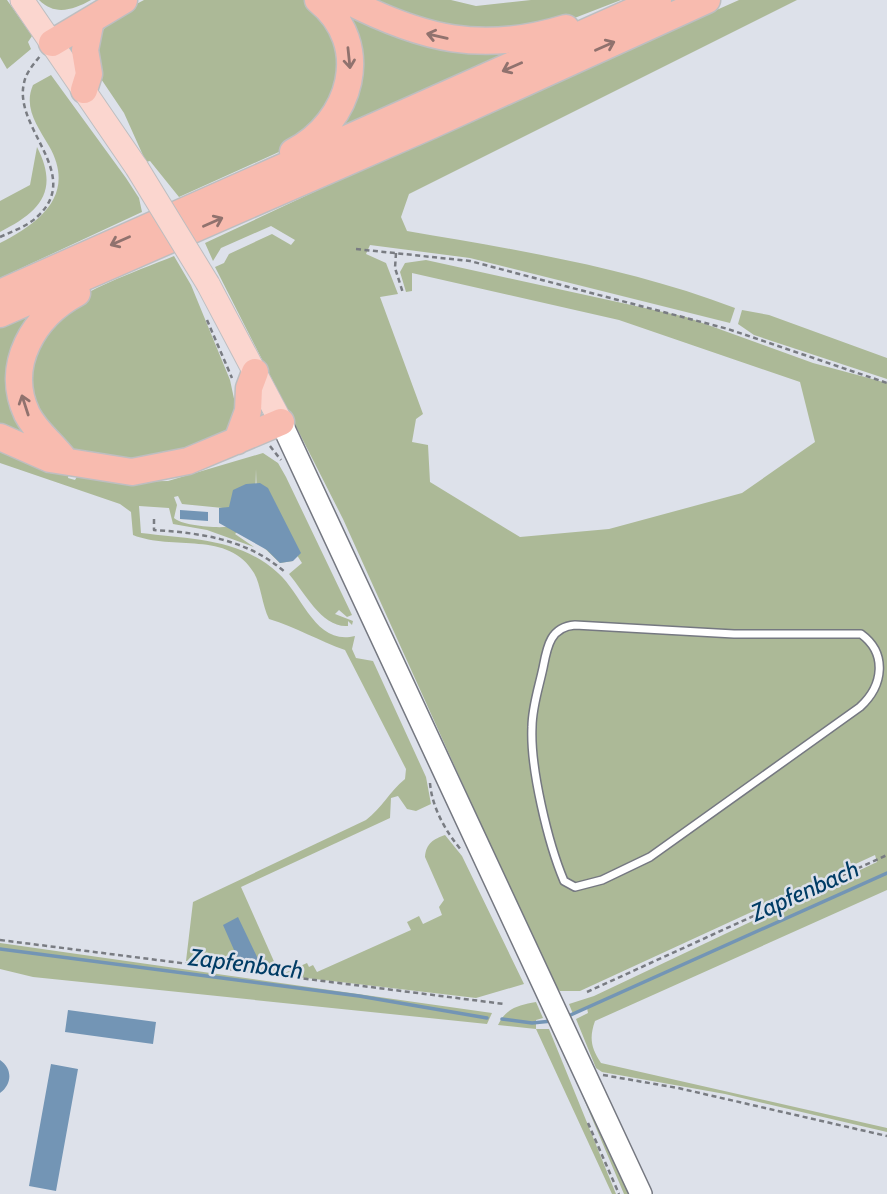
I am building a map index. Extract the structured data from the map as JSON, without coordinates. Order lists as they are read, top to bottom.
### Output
{
  "water": ["Zapfenbach"]
}
